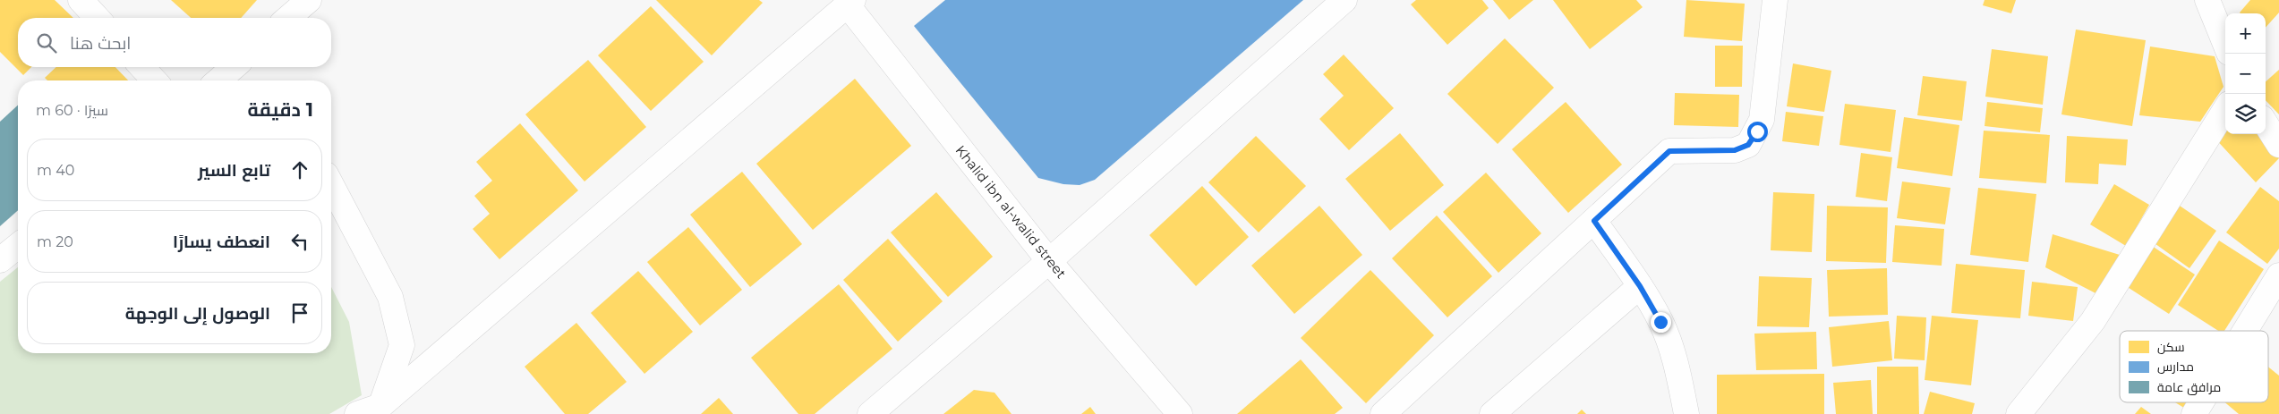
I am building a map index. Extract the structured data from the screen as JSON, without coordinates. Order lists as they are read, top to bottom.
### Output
{
  "streets": {
    "street": ["Khalid ibn al-walid street"]
  },
  "legend": ["سكن", "مدارس", "مرافق عامة"],
  "page": {
    "map_buttons": ["+", "−"],
    "search": "ابحث هنا",
    "heading": ["1 دقيقة", "سيرًا · 60 m"],
    "list": [
      ["تابع السير", "40 m"],
      ["انعطف يسارًا", "20 m"],
      "الوصول إلى الوجهة"
    ]
  }
}
